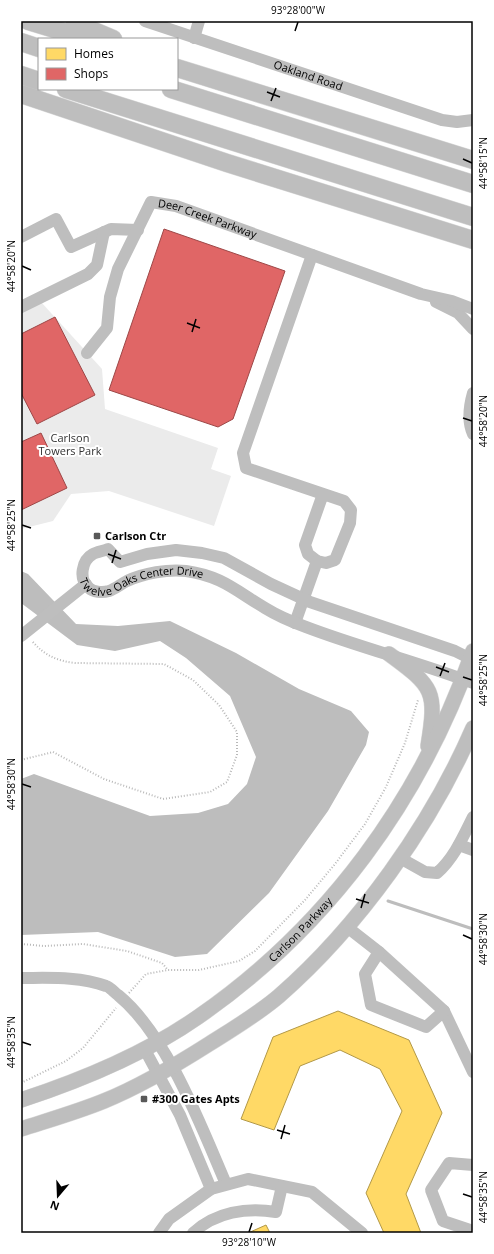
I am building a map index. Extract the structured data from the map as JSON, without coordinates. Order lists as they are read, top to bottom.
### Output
{
  "streets": {
    "main road": ["Carlson Parkway"],
    "street": ["Oakland Road", "Deer Creek Parkway", "Twelve Oaks Center Drive"]
  },
  "crossings": [
    ["Twelve Oaks Center Drive", "Carlson Parkway"]
  ],
  "parks": ["Carlson Towers Park"],
  "places": {
    "transit": ["Carlson Ctr", "#300 Gates Apts"]
  },
  "legend": ["Homes", "Shops"],
  "north": "bottom",
  "coordinates": [
    "93°28'00\"W",
    "44°58'15\"N",
    "44°58'20\"N",
    "44°58'25\"N",
    "44°58'30\"N",
    "44°58'35\"N",
    "93°28'10\"W"
  ]
}
